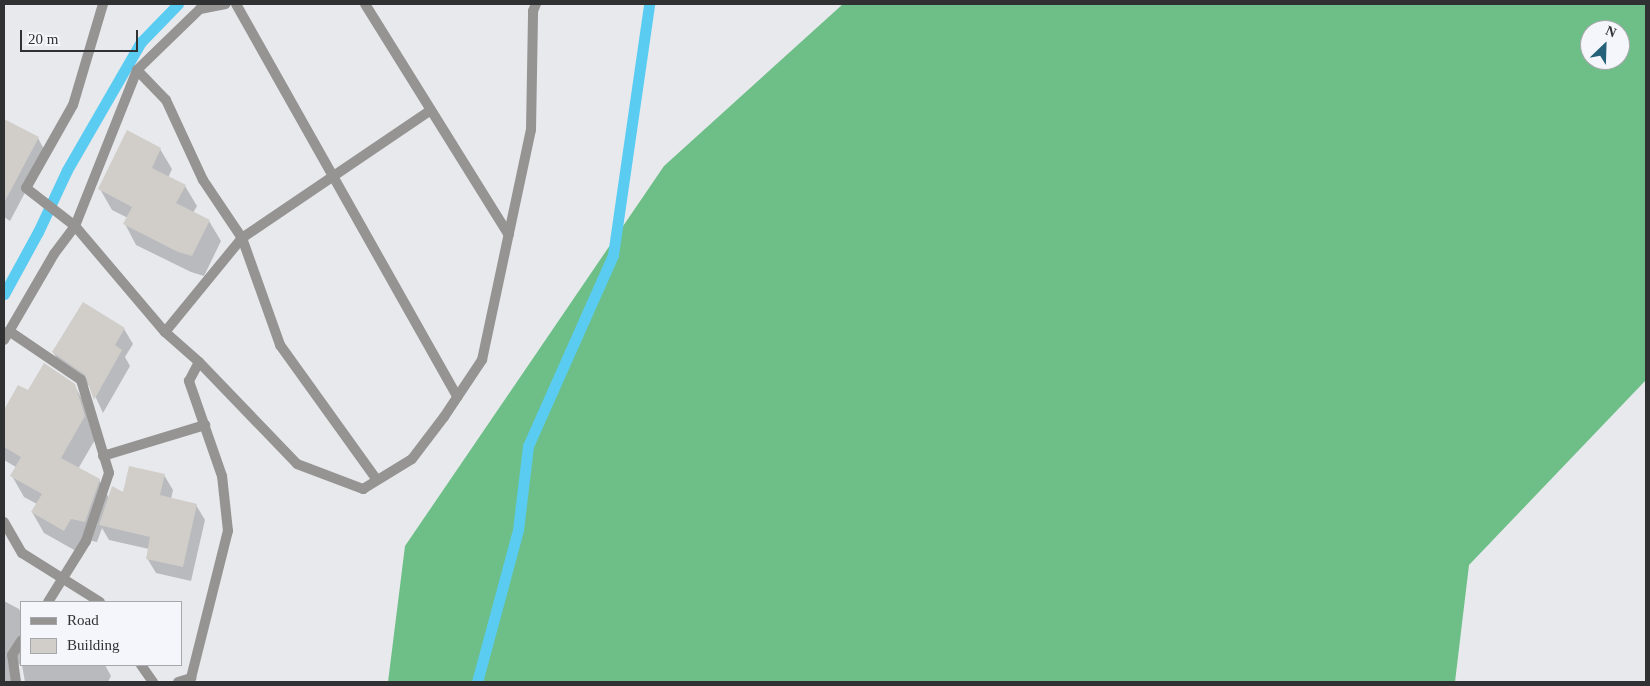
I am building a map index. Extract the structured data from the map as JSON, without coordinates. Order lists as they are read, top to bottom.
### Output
{
  "legend": ["Road", "Building"],
  "scale_bar": "20 m",
  "north": "top right"
}
